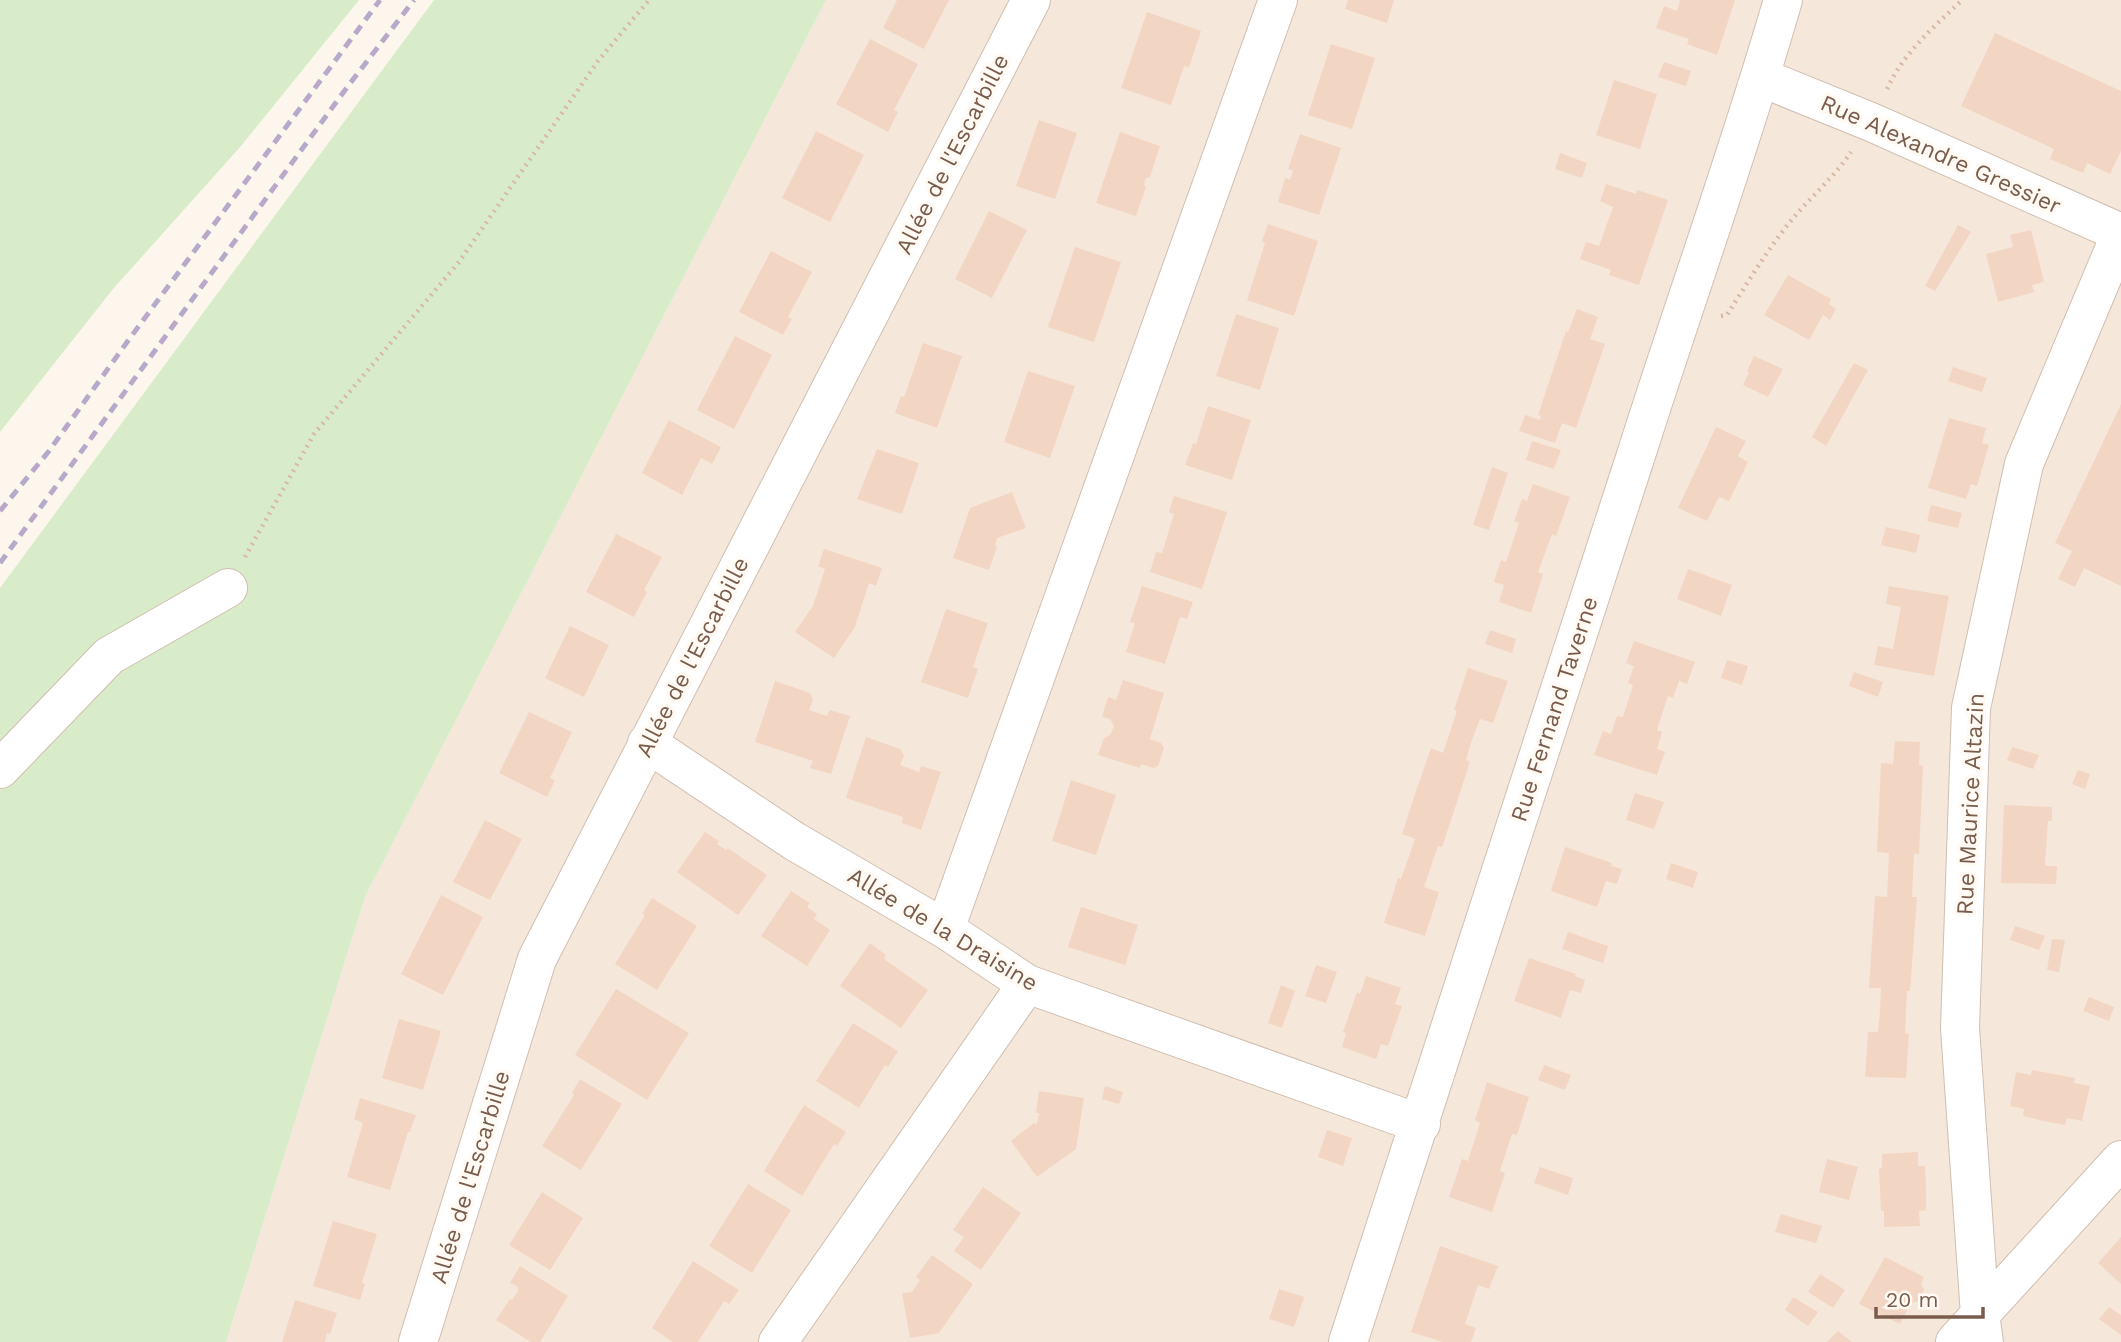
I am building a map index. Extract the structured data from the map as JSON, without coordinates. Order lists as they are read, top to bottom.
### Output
{
  "streets": {
    "street": [
      "Allée de l'Escarbille",
      "Rue Alexandre Gressier",
      "Rue Fernand Taverne",
      "Rue Maurice Altazin",
      "Allée de la Draisine"
    ]
  },
  "crossings": [
    ["Allée de l'Escarbille", "Allée de la Draisine"],
    ["Rue Alexandre Gressier", "Rue Fernand Taverne"],
    ["Rue Alexandre Gressier", "Rue Maurice Altazin"],
    ["Rue Fernand Taverne", "Allée de la Draisine"]
  ],
  "scale_bar": "20 m"
}
